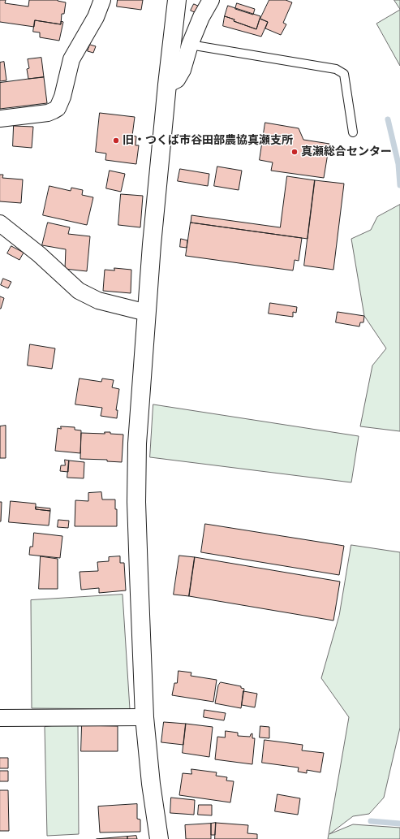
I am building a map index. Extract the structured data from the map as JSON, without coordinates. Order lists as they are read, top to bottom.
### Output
{
  "places": ["旧・つくば市谷田部農協真瀬支所", "真瀬総合センター"]
}
